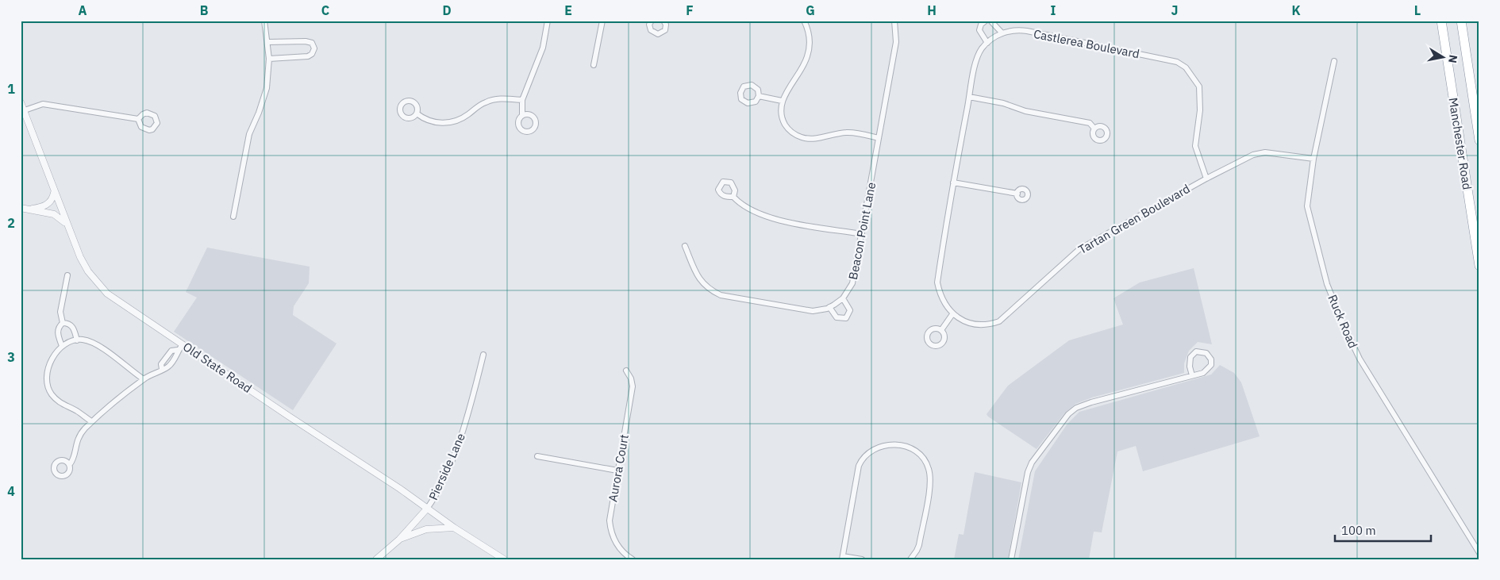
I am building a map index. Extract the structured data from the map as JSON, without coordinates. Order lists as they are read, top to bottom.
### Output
{
  "streets": {
    "highway": ["Manchester Road"],
    "street": [
      "Castlerea Boulevard",
      "Tartan Green Boulevard",
      "Beacon Point Lane",
      "Ruck Road",
      "Old State Road",
      "Pierside Lane",
      "Aurora Court"
    ]
  },
  "crossings": [
    ["Castlerea Boulevard", "Tartan Green Boulevard"],
    ["Tartan Green Boulevard", "Ruck Road"],
    ["Old State Road", "Pierside Lane"]
  ],
  "scale_bar": "100 m",
  "north": "right",
  "grid": {
    "columns": [
      "A",
      "B",
      "C",
      "D",
      "E",
      "F",
      "G",
      "H",
      "I",
      "J",
      "K",
      "L"
    ],
    "rows": [
      "1",
      "2",
      "3",
      "4"
    ]
  }
}
